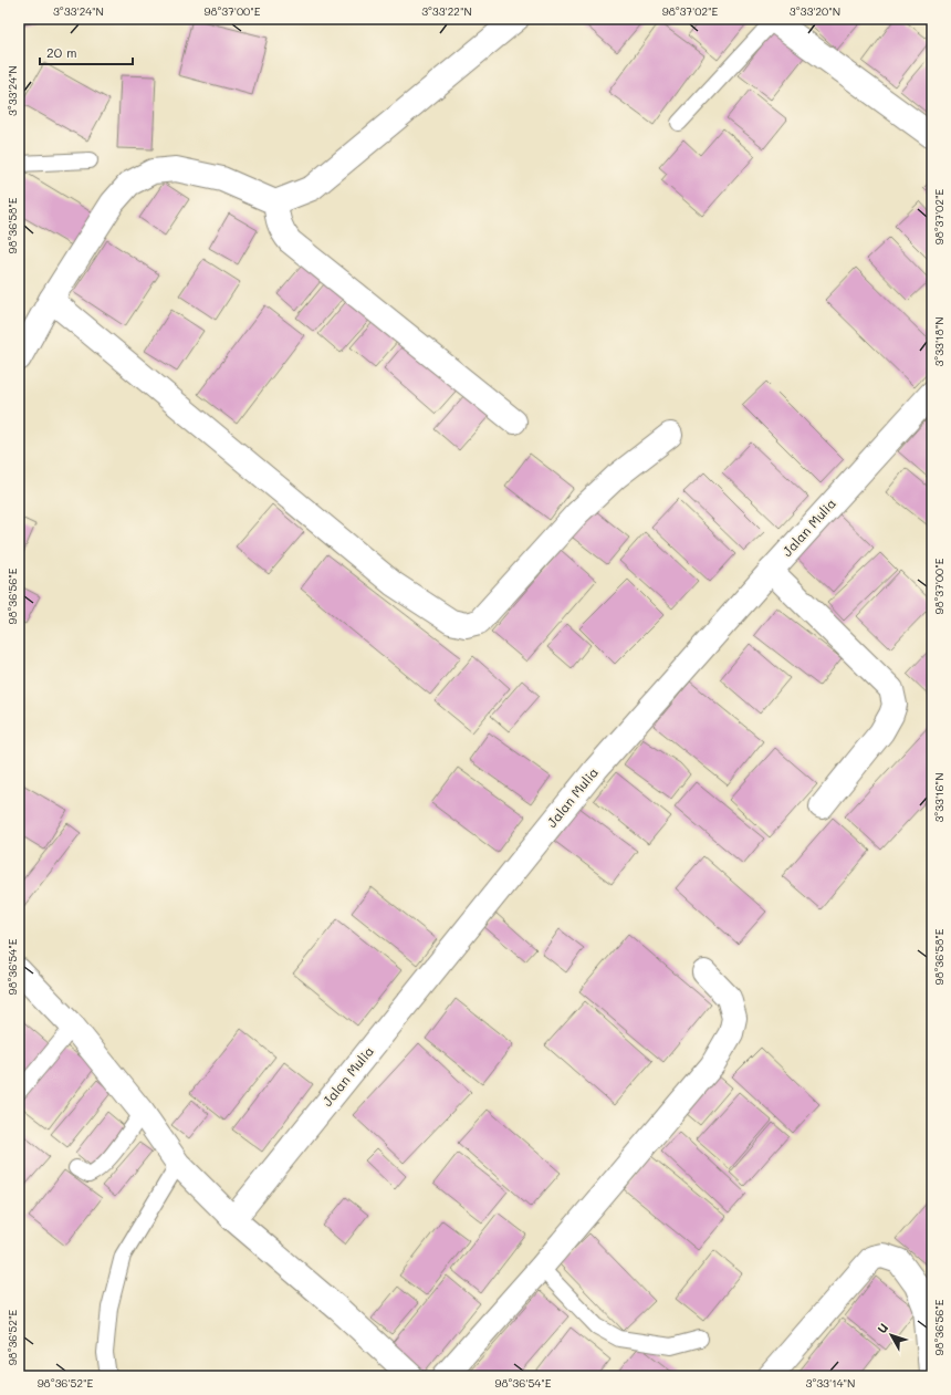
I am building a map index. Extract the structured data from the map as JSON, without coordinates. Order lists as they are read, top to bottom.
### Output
{
  "streets": {
    "street": ["Jalan Mulia"]
  },
  "scale_bar": "20 m",
  "north": "top left",
  "coordinates": [
    "3°33'24\"N",
    "98°37'00\"E",
    "3°33'22\"N",
    "98°37'02\"E",
    "3°33'20\"N",
    "98°36'58\"E",
    "3°33'18\"N",
    "98°36'56\"E",
    "3°33'16\"N",
    "98°36'54\"E",
    "98°36'52\"E",
    "3°33'14\"N"
  ]
}
